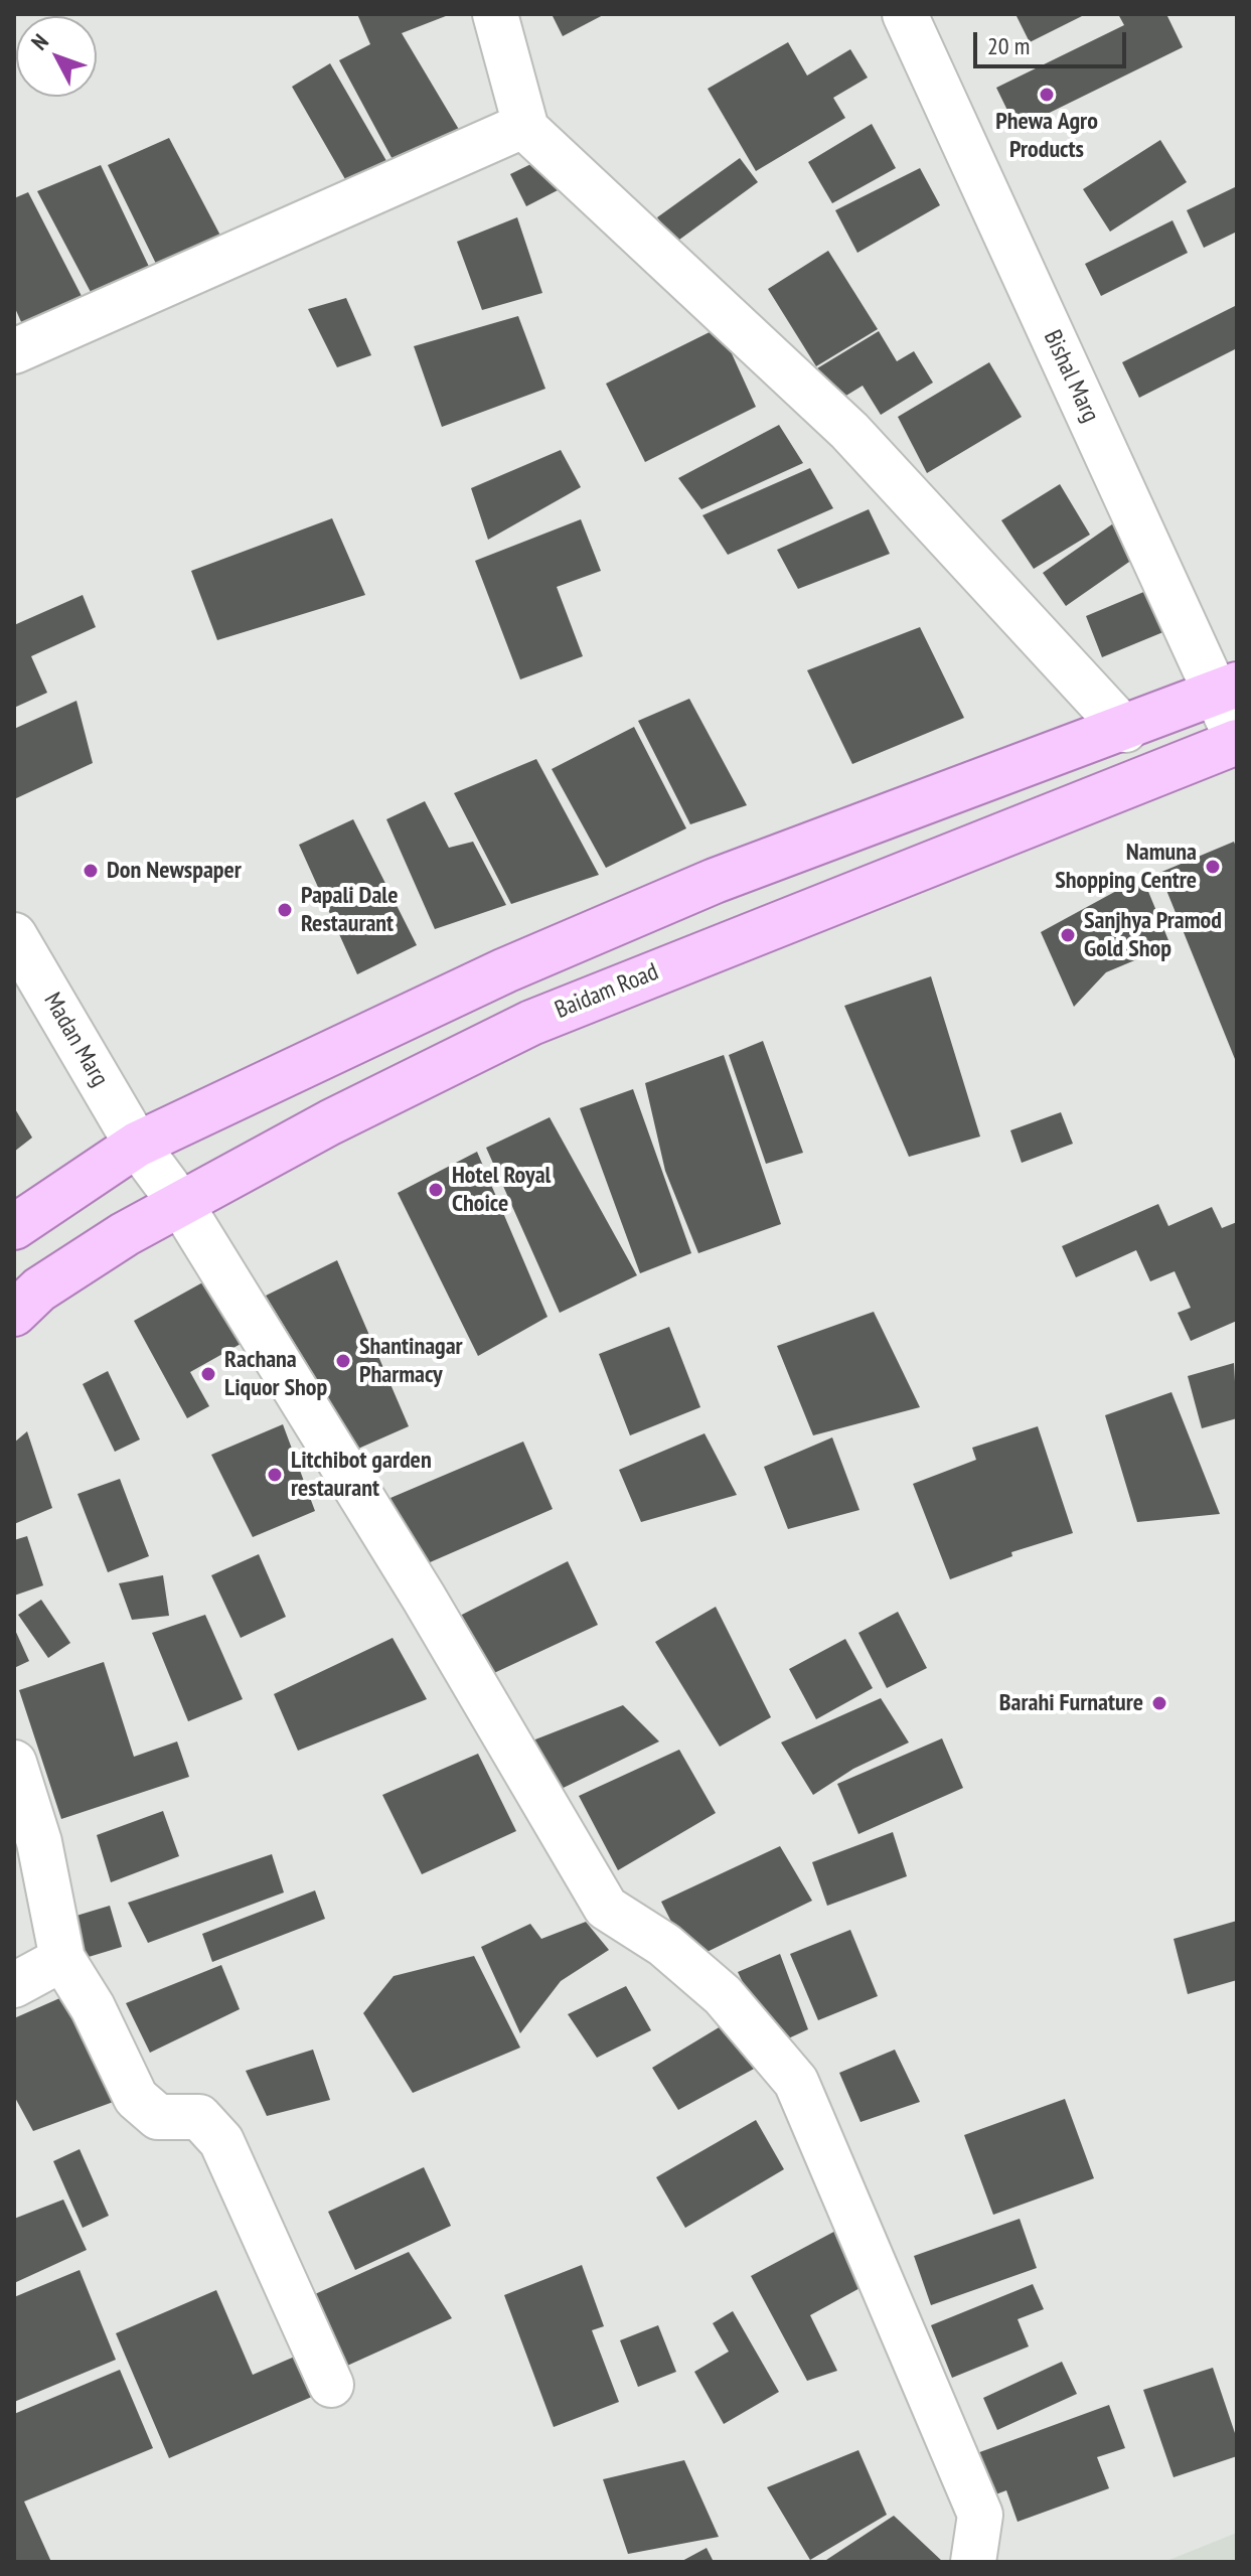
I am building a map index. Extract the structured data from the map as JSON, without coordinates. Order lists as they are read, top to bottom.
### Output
{
  "streets": {
    "main road": ["Baidam Road"],
    "street": ["Bishal Marg", "Madan Marg"]
  },
  "crossings": [
    ["Bishal Marg", "Baidam Road"],
    ["Baidam Road", "Madan Marg"]
  ],
  "places": [
    "Phewa Agro Products",
    "Namuna Shopping Centre",
    "Don Newspaper",
    "Papali Dale Restaurant",
    "Sanjhya Pramod Gold Shop",
    "Hotel Royal Choice",
    "Shantinagar Pharmacy",
    "Rachana Liquor Shop",
    "Litchibot garden restaurant",
    "Barahi Furnature"
  ],
  "scale_bar": "20 m",
  "north": "top left"
}
